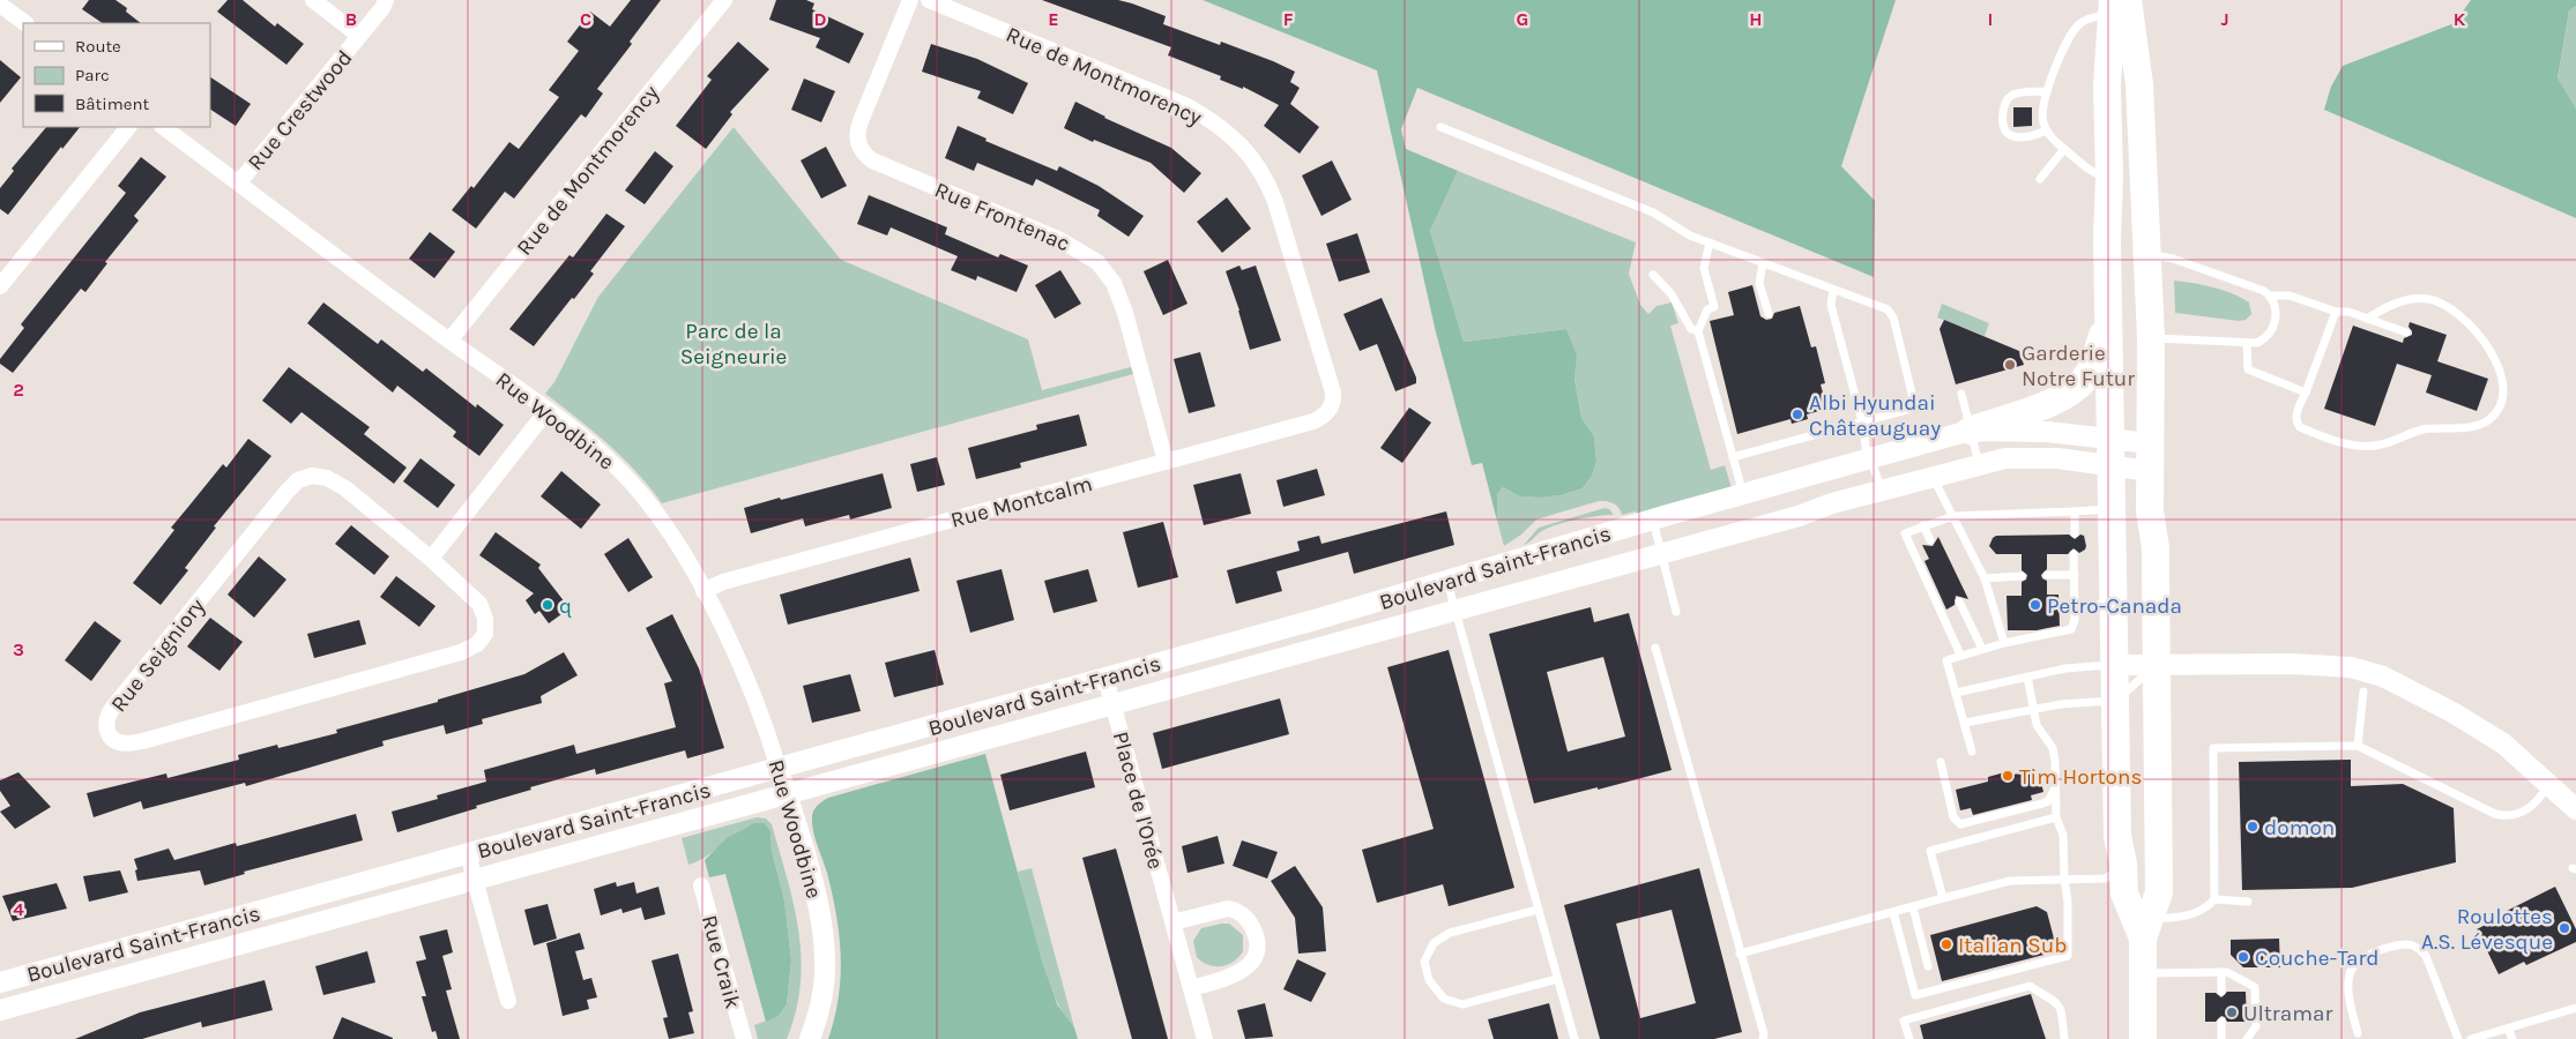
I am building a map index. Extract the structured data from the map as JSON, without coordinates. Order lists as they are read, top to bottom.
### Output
{
  "streets": {
    "street": [
      "Rue de Montmorency",
      "Rue Crestwood",
      "Rue Frontenac",
      "Rue Woodbine",
      "Rue Montcalm",
      "Boulevard Saint-Francis",
      "Rue Seigniory",
      "Place de l'Orée",
      "Rue Craik"
    ]
  },
  "crossings": [
    ["Rue de Montmorency", "Rue Woodbine"],
    ["Rue de Montmorency", "Rue Montcalm"],
    ["Rue Crestwood", "Rue Woodbine"],
    ["Rue Frontenac", "Rue Montcalm"],
    ["Rue Woodbine", "Rue Montcalm"],
    ["Rue Woodbine", "Boulevard Saint-Francis"],
    ["Boulevard Saint-Francis", "Place de l'Orée"]
  ],
  "parks": ["Parc de la Seigneurie"],
  "places": [
    "Garderie Notre Futur",
    "Albi Hyundai Châteauguay",
    "q",
    "Petro-Canada",
    "Tim Hortons",
    "domon",
    "Roulottes A.S. Lévesque",
    "Italian Sub",
    "Couche-Tard",
    "Ultramar"
  ],
  "legend": ["Route", "Parc", "Bâtiment"],
  "grid": {
    "columns": [
      "B",
      "C",
      "D",
      "E",
      "F",
      "G",
      "H",
      "I",
      "J",
      "K"
    ],
    "rows": ["2", "3", "4"]
  }
}
